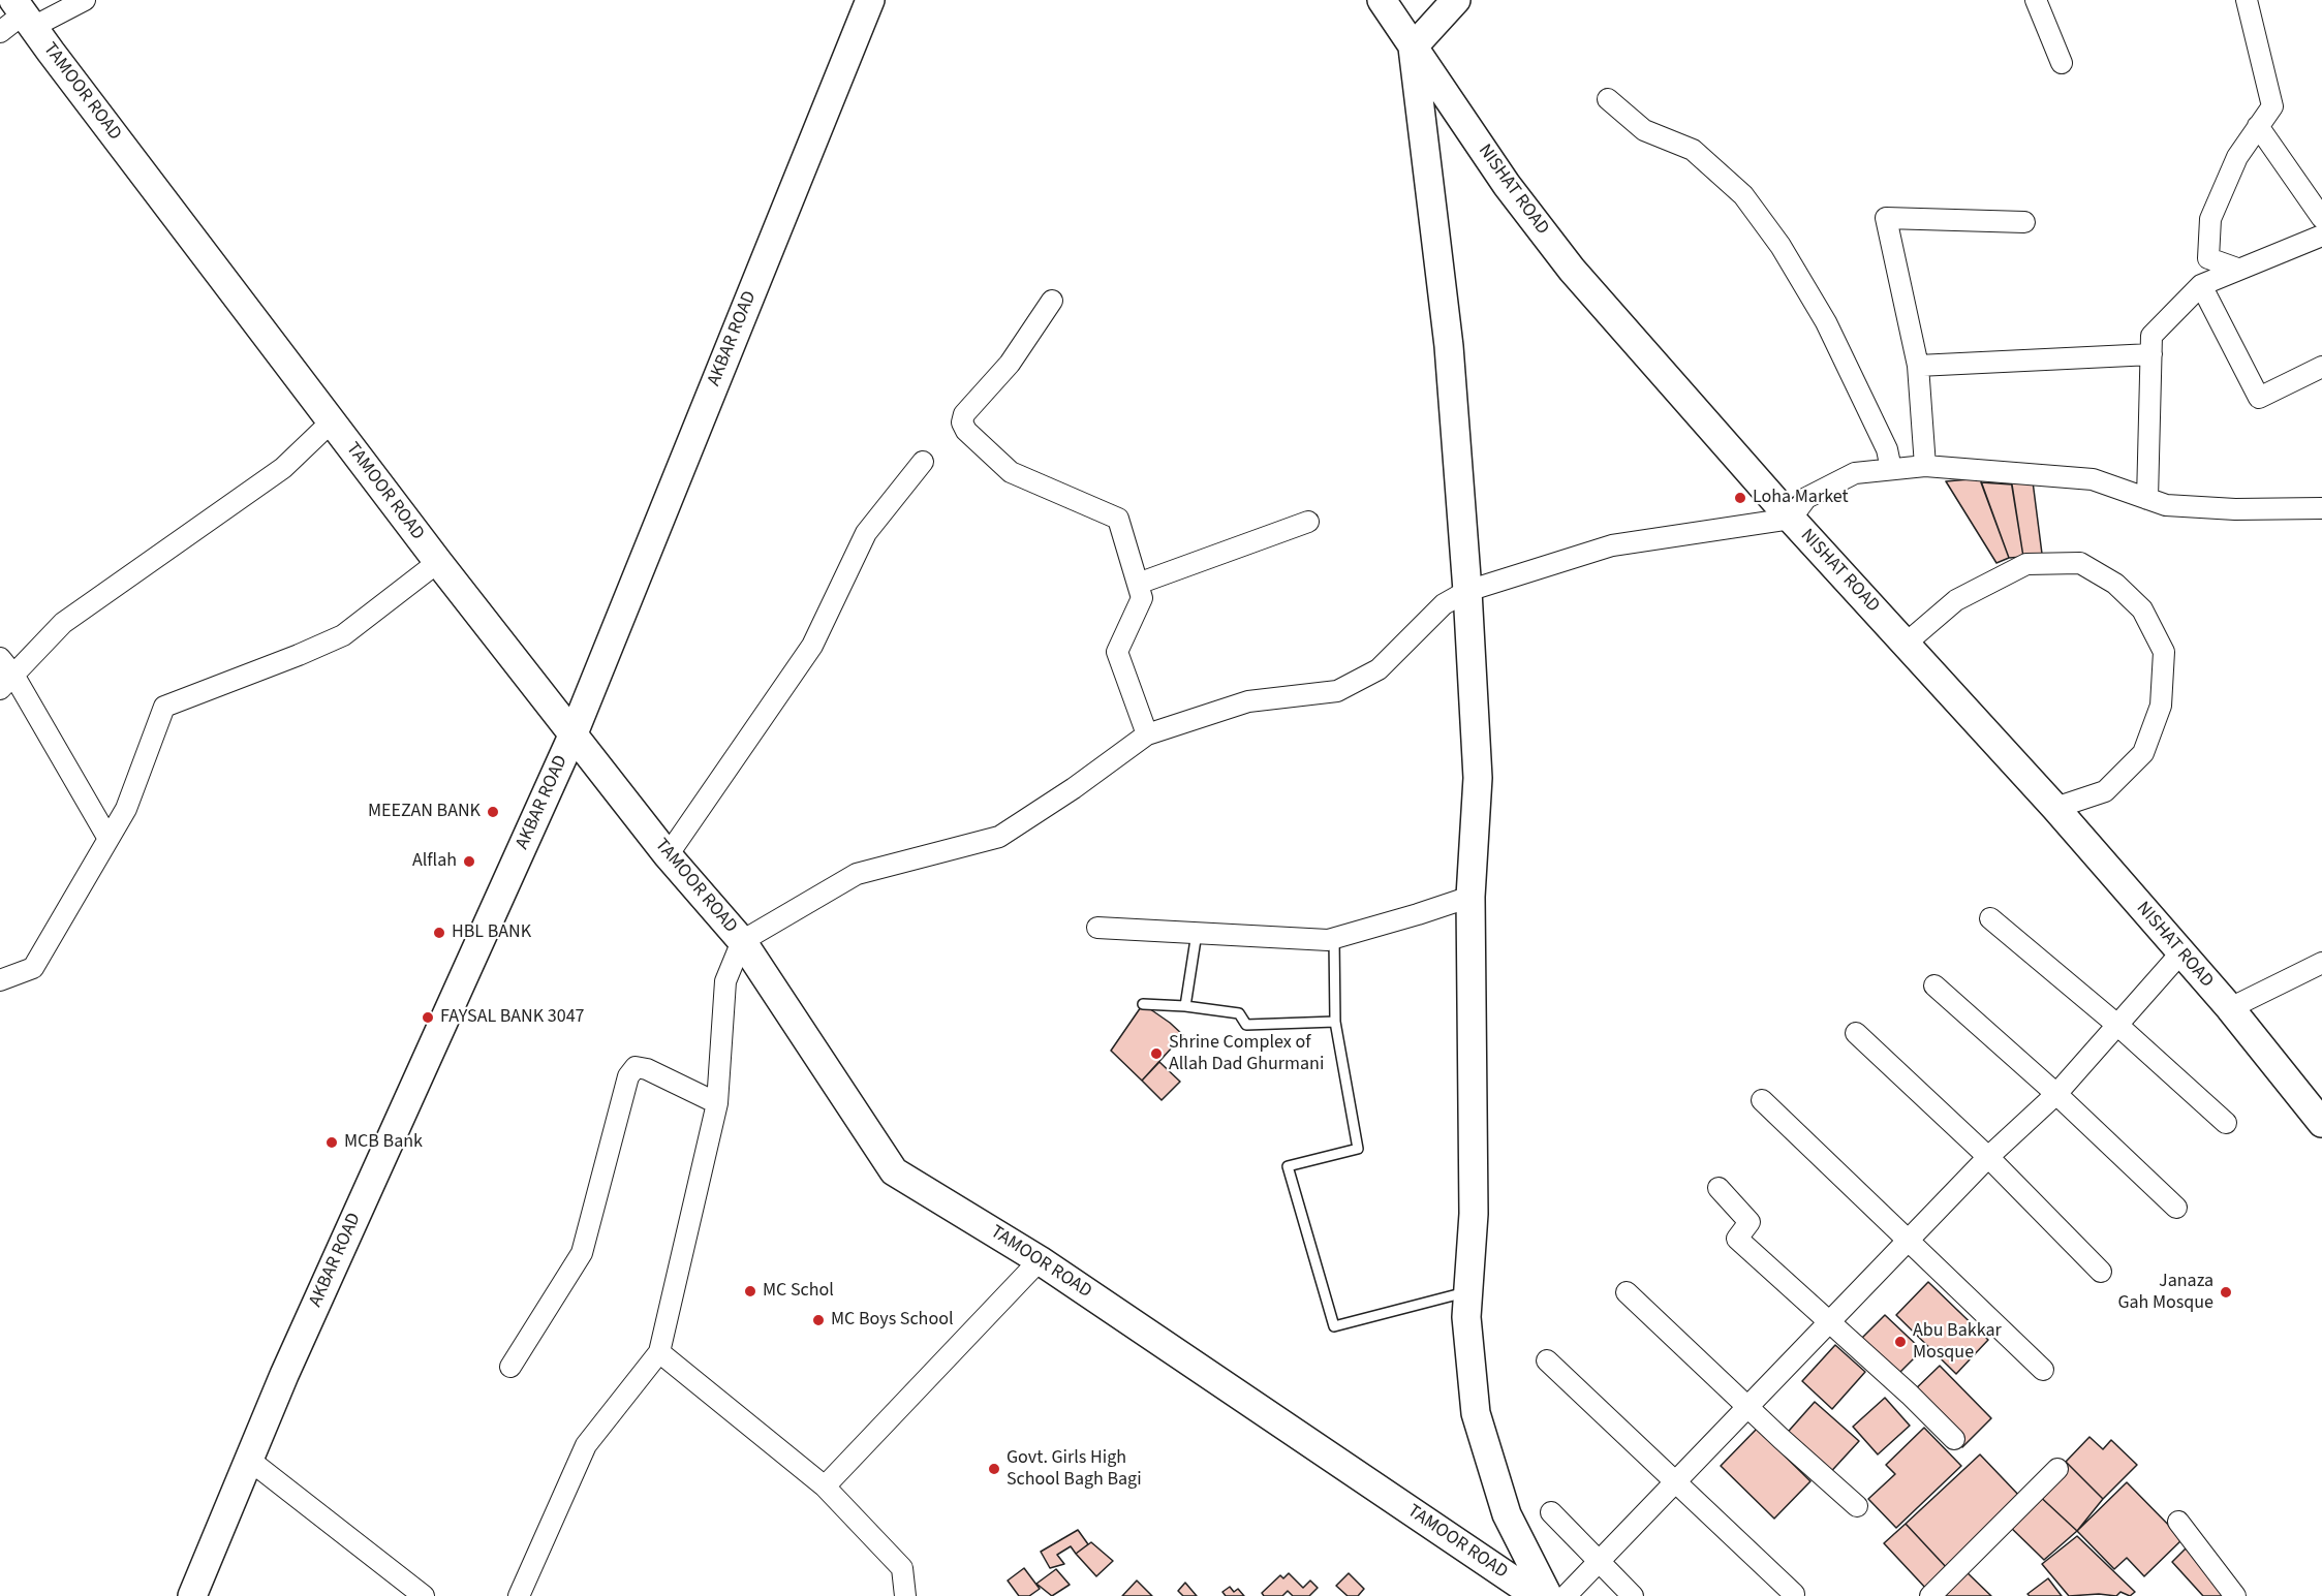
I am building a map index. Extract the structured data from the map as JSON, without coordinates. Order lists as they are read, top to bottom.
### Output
{
  "streets": {
    "street": ["TAMOOR ROAD", "NISHAT ROAD", "AKBAR ROAD"]
  },
  "crossings": [
    ["TAMOOR ROAD", "AKBAR ROAD"]
  ],
  "places": [
    "Loha Market",
    "MEEZAN BANK",
    "Alflah",
    "HBL BANK",
    "FAYSAL BANK 3047",
    "Shrine Complex of Allah Dad Ghurmani",
    "MCB Bank",
    "MC Schol",
    "Janaza Gah Mosque",
    "MC Boys School",
    "Abu Bakkar Mosque",
    "Govt. Girls High School Bagh Bagi"
  ]
}
